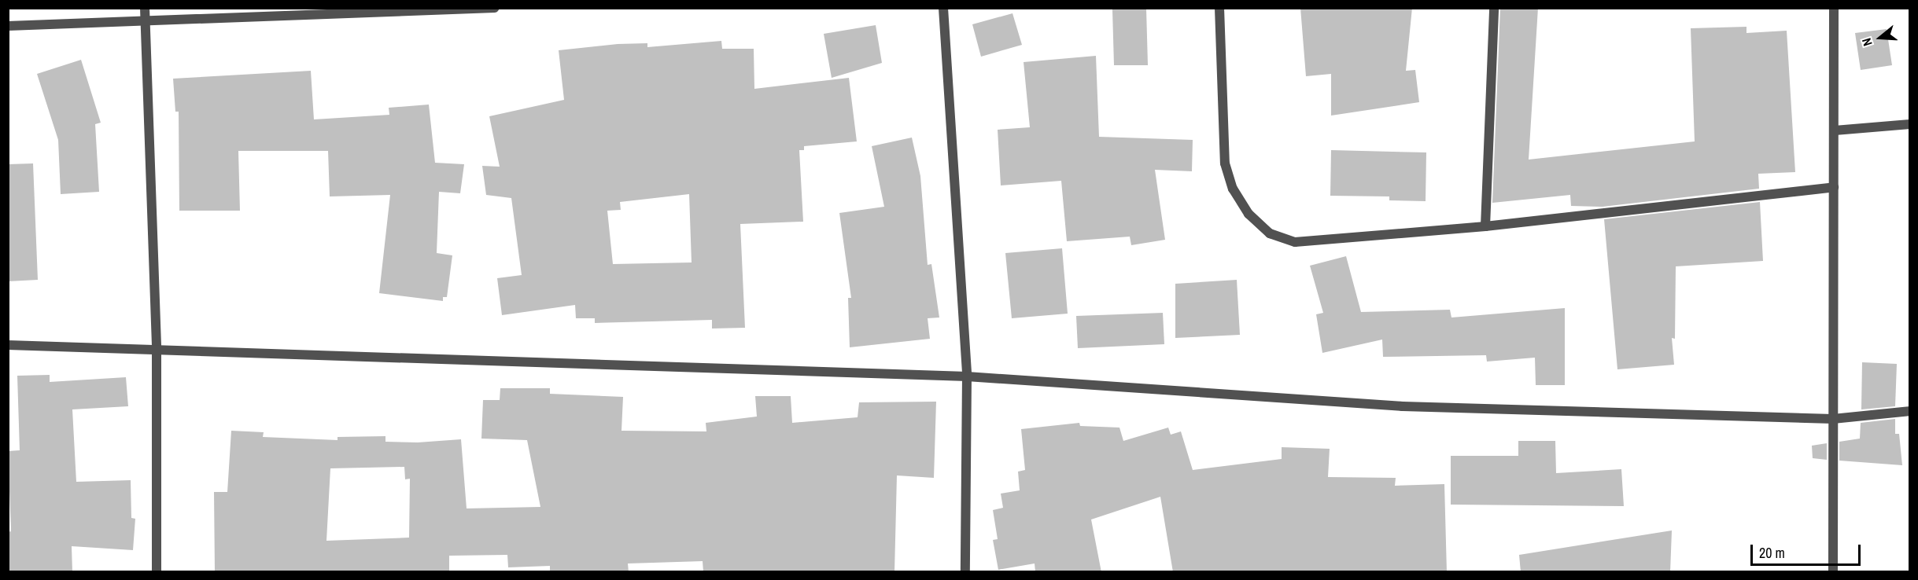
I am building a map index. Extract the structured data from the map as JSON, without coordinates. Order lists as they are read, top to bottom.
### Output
{
  "scale_bar": "20 m",
  "north": "left"
}
